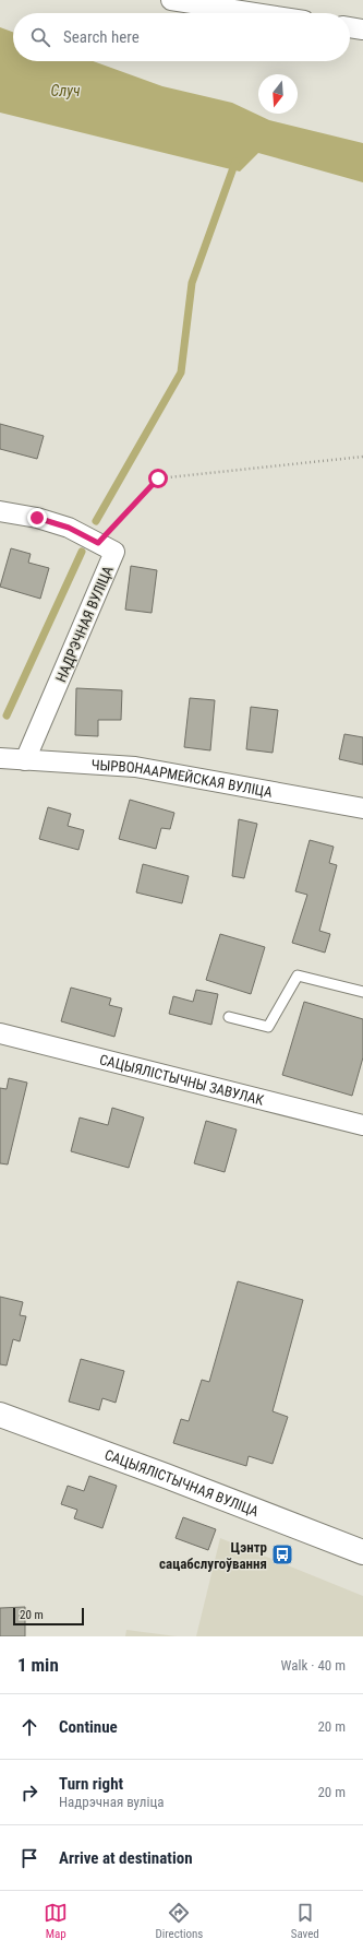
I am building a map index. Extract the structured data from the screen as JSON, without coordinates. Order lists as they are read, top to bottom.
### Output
{
  "streets": {
    "main road": ["САЦЫЯЛІСТЫЧНАЯ ВУЛІЦА"],
    "street": ["НАДРЭЧНАЯ ВУЛІЦА", "ЧЫРВОНААРМЕЙСКАЯ ВУЛІЦА", "САЦЫЯЛІСТЫЧНЫ ЗАВУЛАК"]
  },
  "crossings": [
    ["НАДРЭЧНАЯ ВУЛІЦА", "ЧЫРВОНААРМЕЙСКАЯ ВУЛІЦА"]
  ],
  "water": ["Случ"],
  "places": {
    "bus stop": ["Цэнтр сацабслугоўвання"]
  },
  "scale_bar": "20 m",
  "north": "bottom",
  "page": {
    "search": "Search here",
    "scale": "20 m",
    "heading": ["1 min", "Walk · 40 m"],
    "list": [
      ["Continue", "20 m"],
      ["Turn right", "Надрэчная вуліца", "20 m"],
      "Arrive at destination"
    ],
    "nav": ["Map", "Directions", "Saved"]
  }
}
